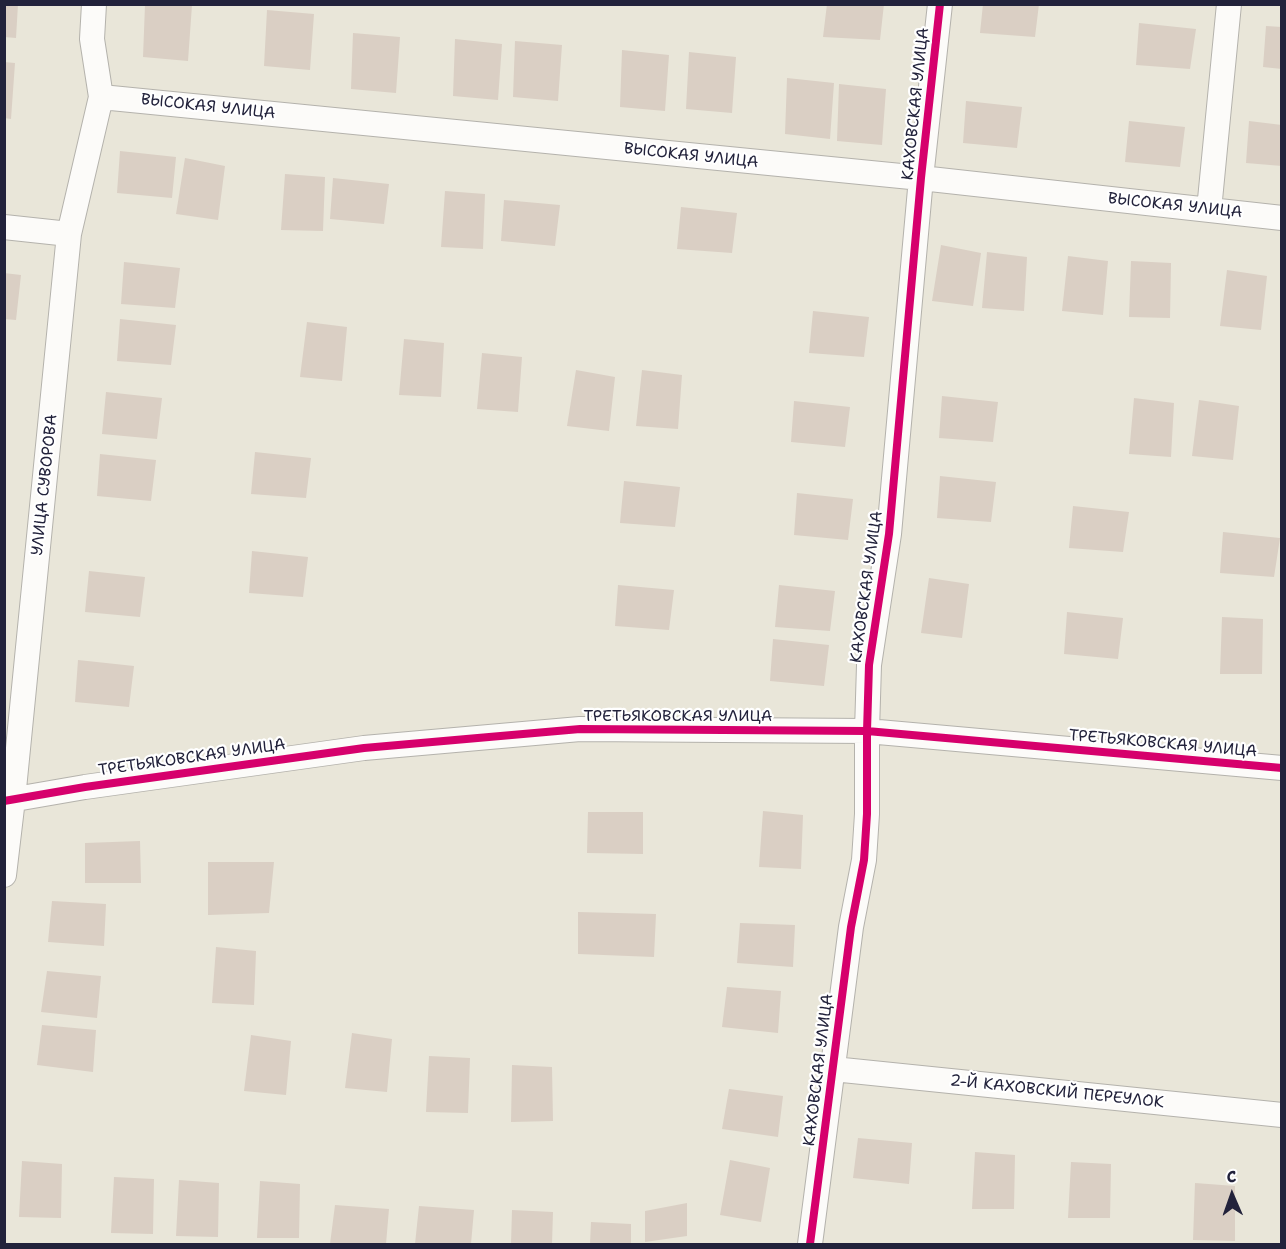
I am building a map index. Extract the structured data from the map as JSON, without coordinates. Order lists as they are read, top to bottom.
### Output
{
  "streets": {
    "street": [
      "КАХОВСКАЯ УЛИЦА",
      "ВЫСОКАЯ УЛИЦА",
      "УЛИЦА СУВОРОВА",
      "ТРЕТЬЯКОВСКАЯ УЛИЦА",
      "2-Й КАХОВСКИЙ ПЕРЕУЛОК"
    ]
  },
  "crossings": [
    ["КАХОВСКАЯ УЛИЦА", "ВЫСОКАЯ УЛИЦА"],
    ["КАХОВСКАЯ УЛИЦА", "ТРЕТЬЯКОВСКАЯ УЛИЦА"],
    ["КАХОВСКАЯ УЛИЦА", "2-Й КАХОВСКИЙ ПЕРЕУЛОК"],
    ["ВЫСОКАЯ УЛИЦА", "УЛИЦА СУВОРОВА"],
    ["УЛИЦА СУВОРОВА", "ТРЕТЬЯКОВСКАЯ УЛИЦА"]
  ],
  "north": "top"
}
